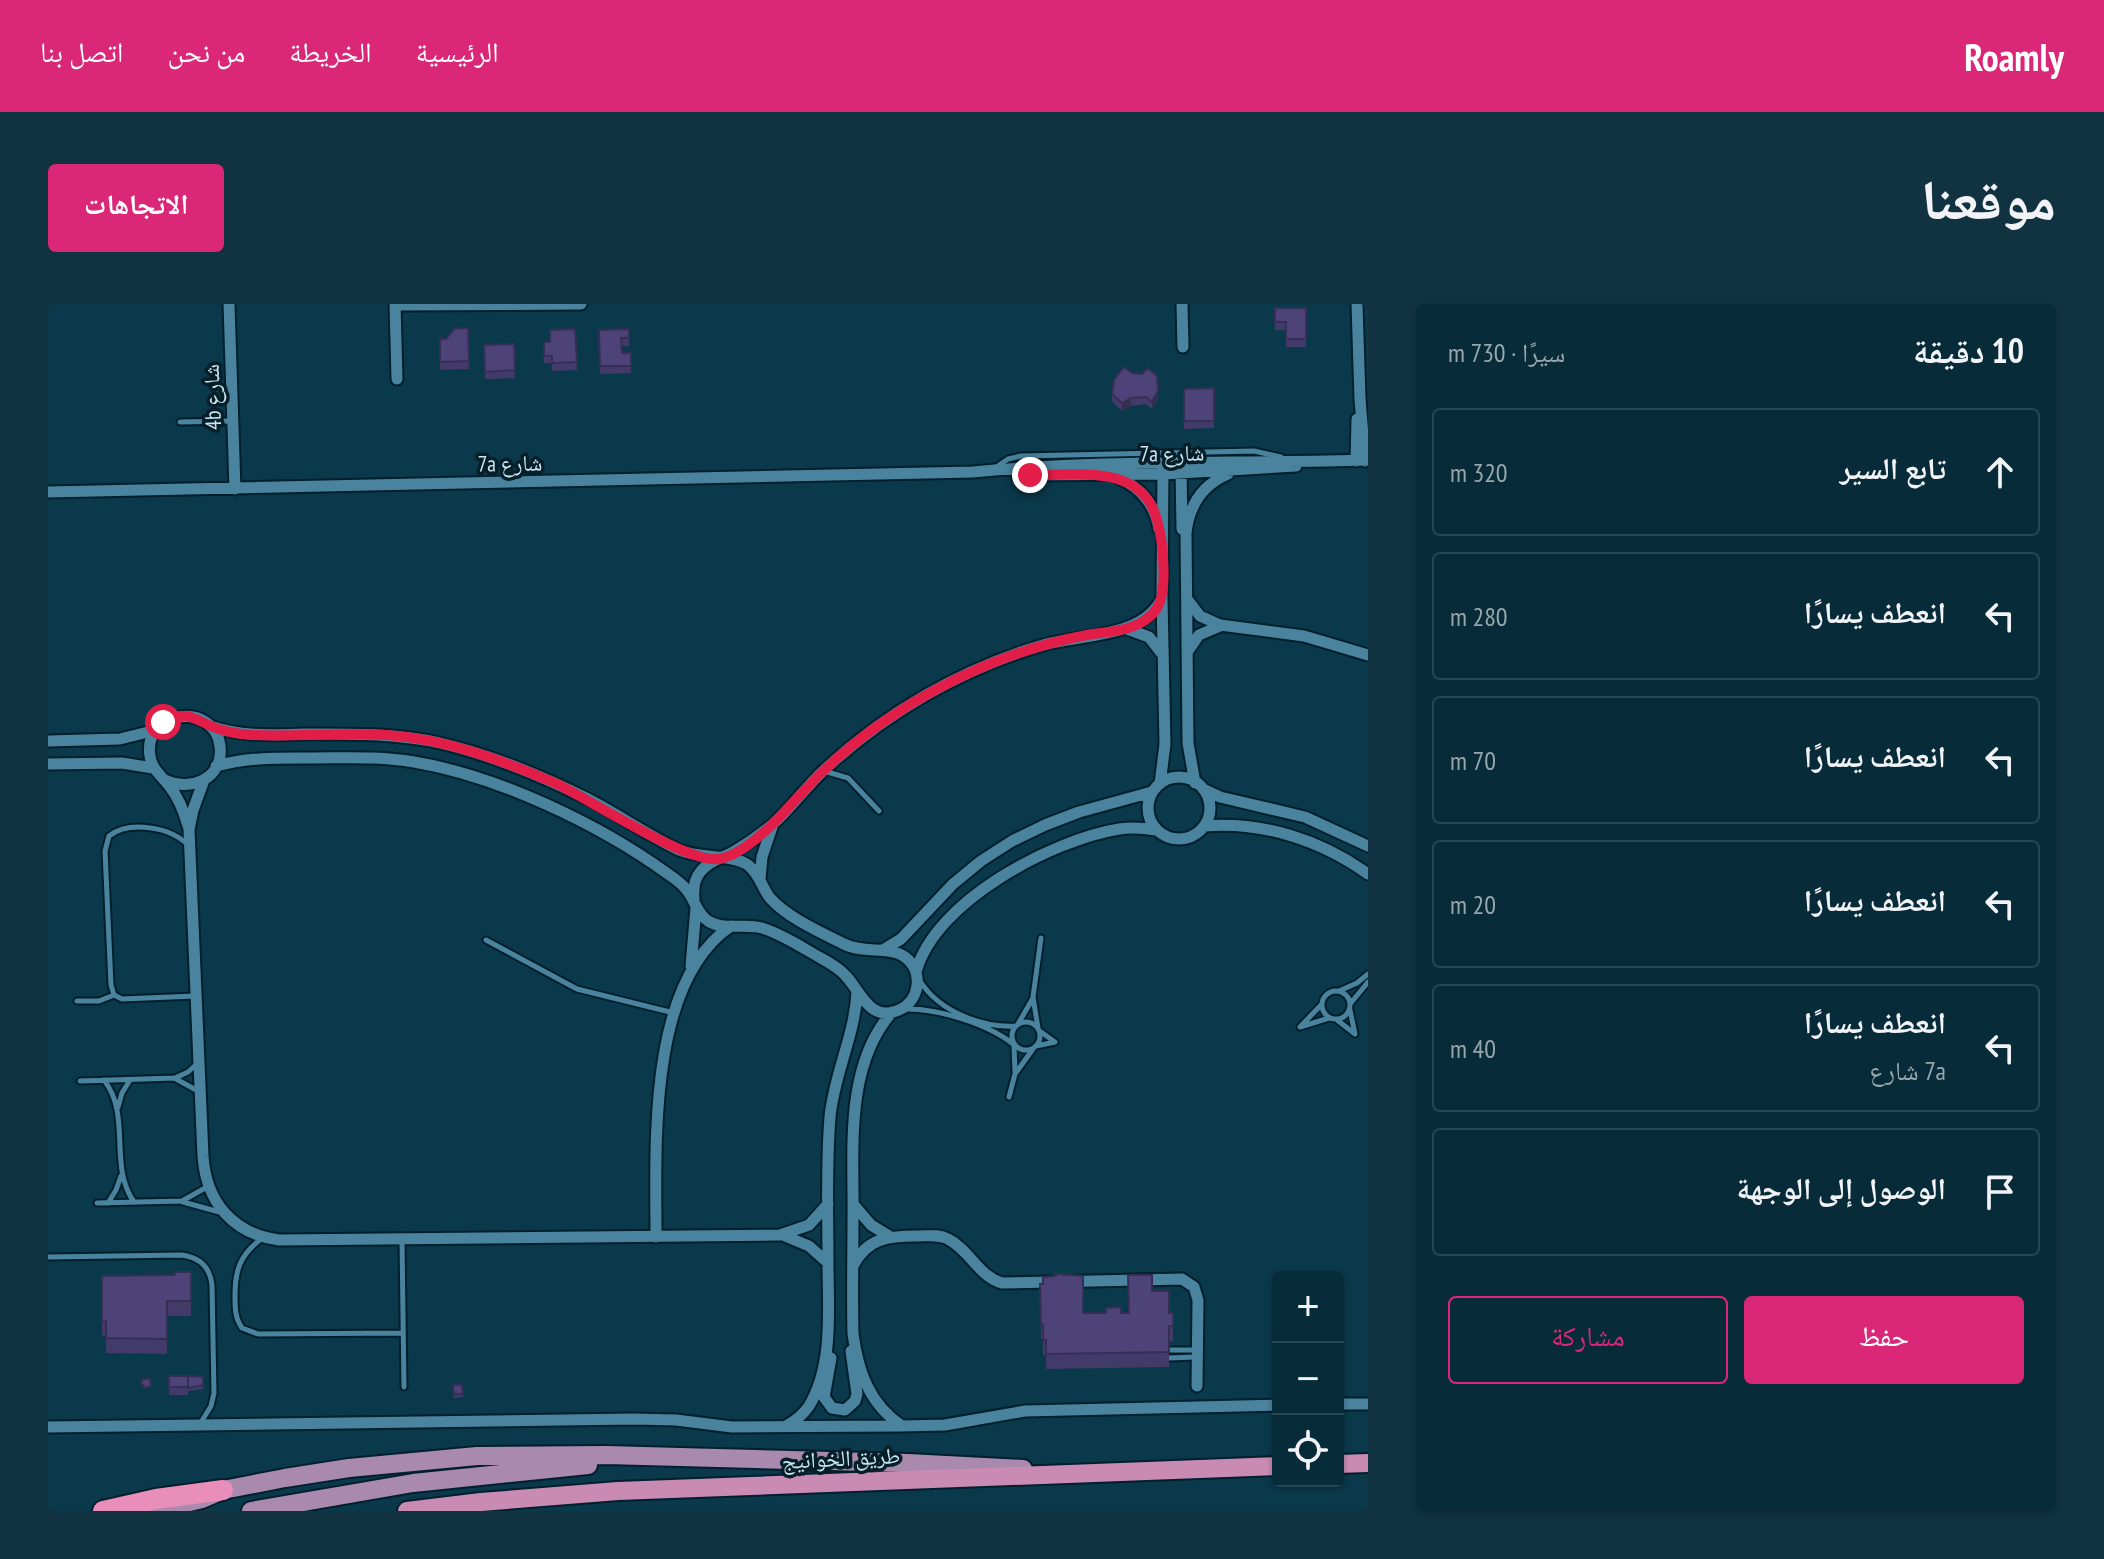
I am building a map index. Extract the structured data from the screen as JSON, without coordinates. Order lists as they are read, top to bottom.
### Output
{
  "streets": {
    "highway": ["طريق الخوانيج"],
    "street": ["4b شارع", "7a شارع"]
  },
  "crossings": [
    ["4b شارع", "7a شارع"]
  ],
  "page": {
    "header": "Roamly",
    "nav": [
      "الرئيسية",
      "الخريطة",
      "من نحن",
      "اتصل بنا"
    ],
    "title": "موقعنا",
    "buttons": [
      "الاتجاهات",
      ["حفظ", "مشاركة"]
    ],
    "heading": ["10 دقيقة", "سيرًا · 730 m"],
    "list": [
      ["تابع السير", "320 m"],
      ["انعطف يسارًا", "280 m"],
      ["انعطف يسارًا", "70 m"],
      ["انعطف يسارًا", "20 m"],
      ["انعطف يسارًا", "7a شارع", "40 m"],
      "الوصول إلى الوجهة"
    ],
    "map_buttons": ["+", "−"]
  }
}
